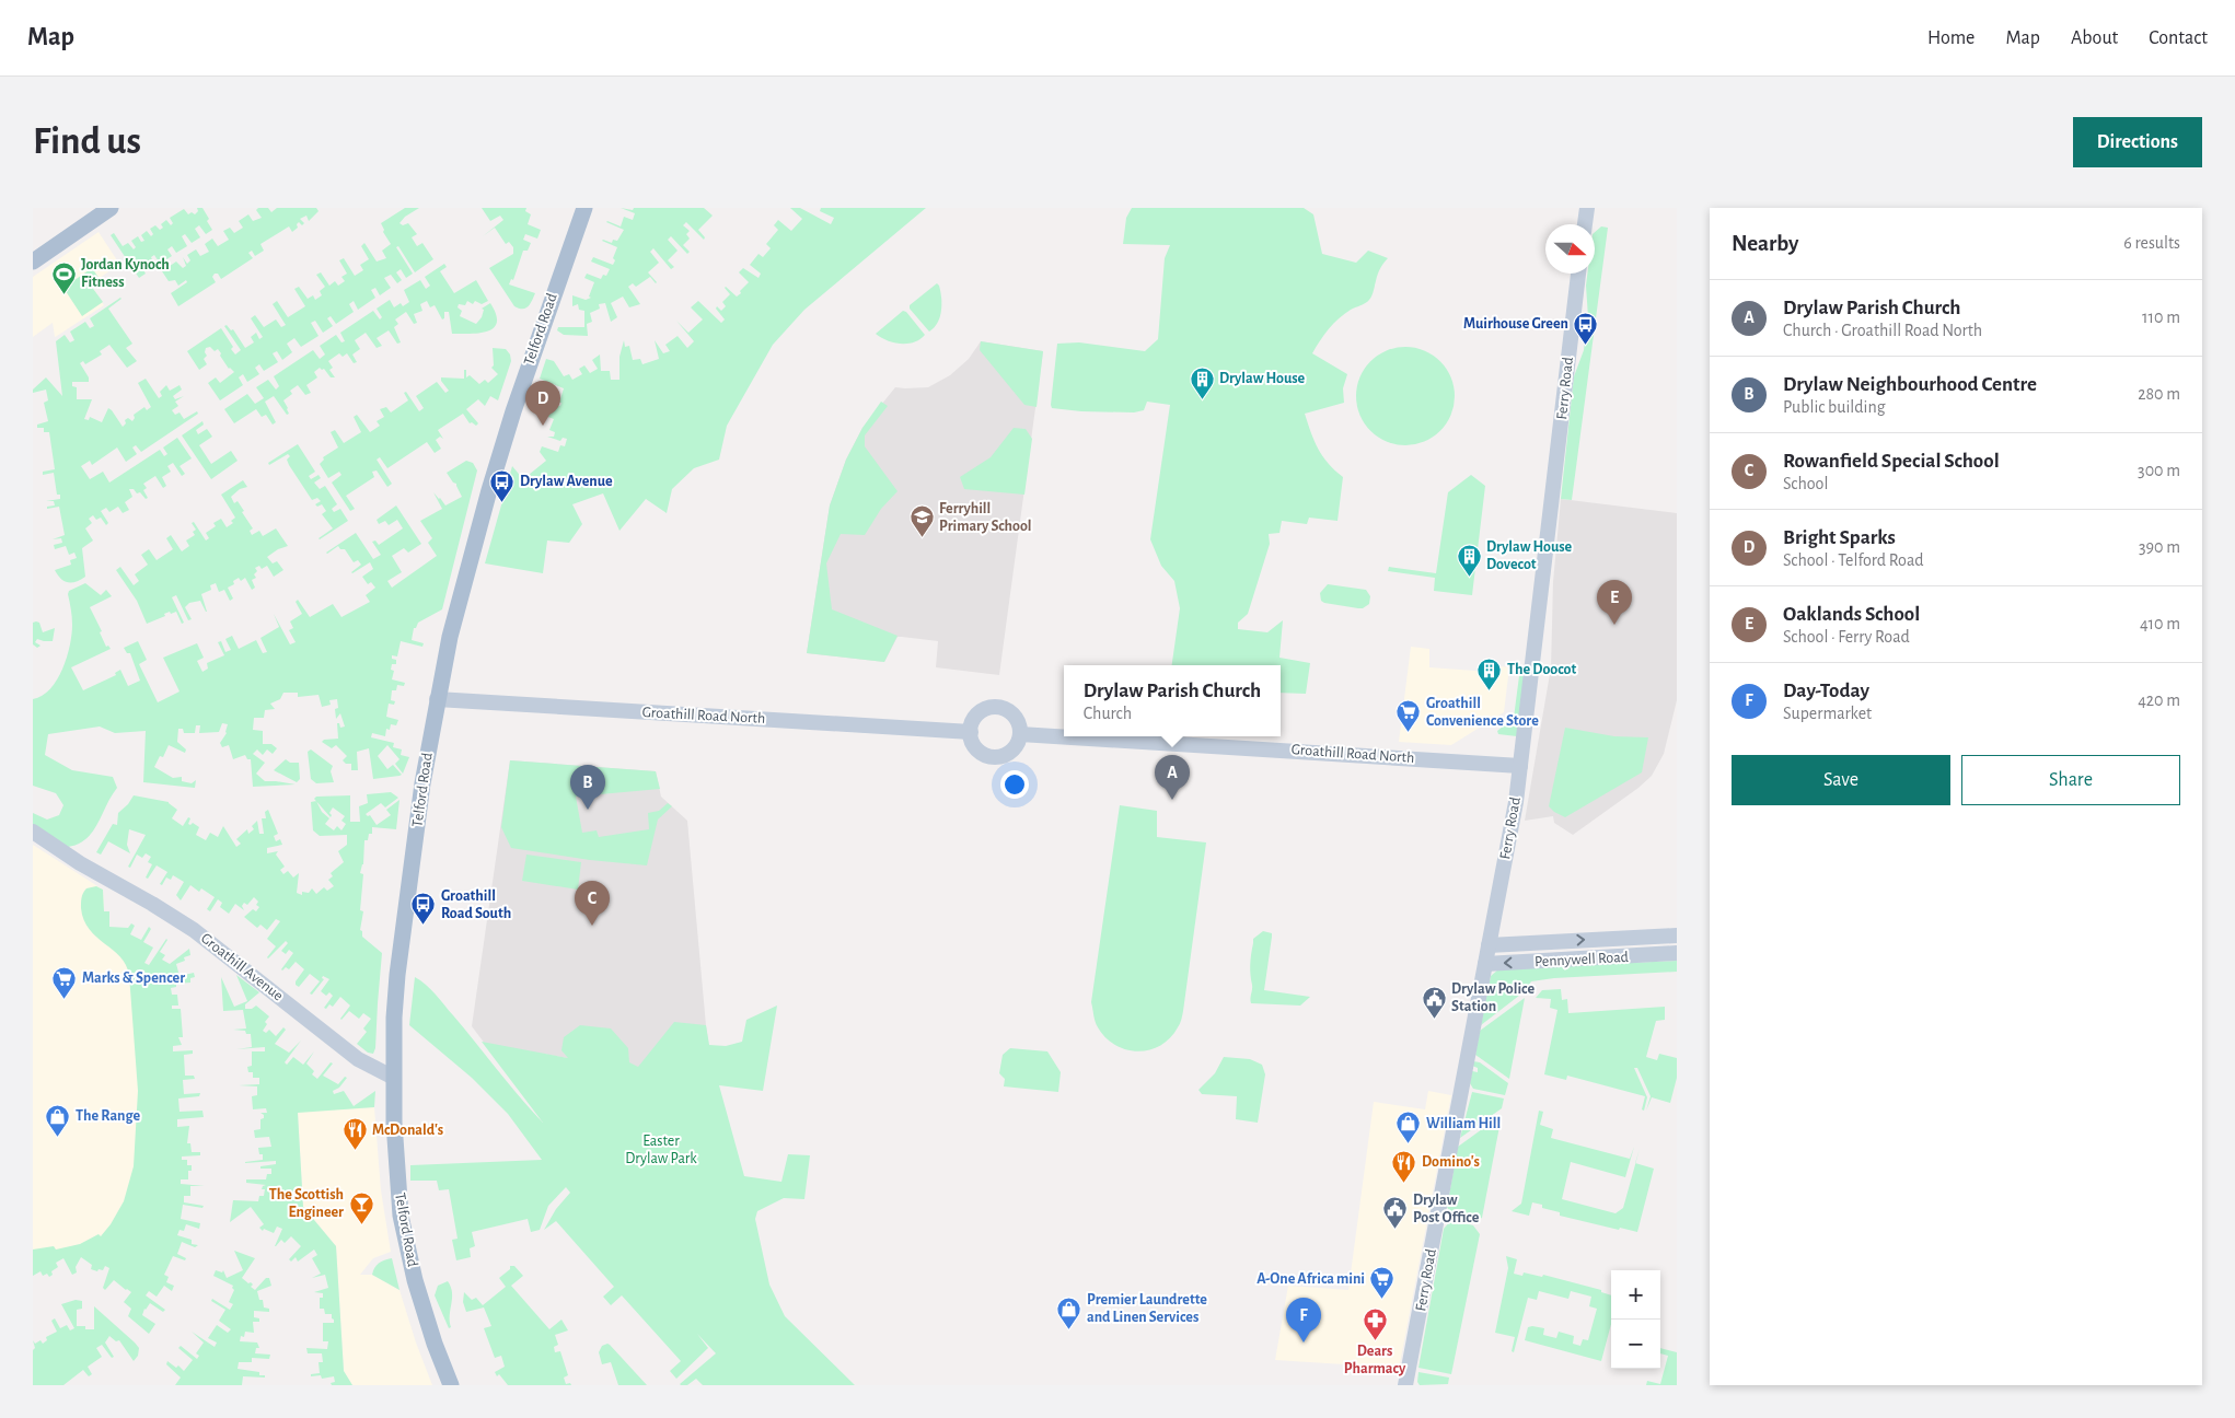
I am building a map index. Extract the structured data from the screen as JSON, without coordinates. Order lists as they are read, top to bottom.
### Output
{
  "streets": {
    "main road": ["Telford Road"],
    "street": [
      "Ferry Road",
      "Groathill Road North",
      "Pennywell Road",
      "Groathill Avenue"
    ]
  },
  "crossings": [
    ["Telford Road", "Groathill Road North"],
    ["Telford Road", "Groathill Avenue"],
    ["Ferry Road", "Groathill Road North"],
    ["Ferry Road", "Pennywell Road"]
  ],
  "parks": ["Easter Drylaw Park"],
  "places": {
    "sports": ["Jordan Kynoch Fitness"],
    "bus stop": ["Muirhouse Green", "Drylaw Avenue", "Groathill Road South"],
    "building": ["Drylaw House", "Drylaw House Dovecot", "The Doocot"],
    "school or university": ["Ferryhill Primary School"],
    "supermarket": ["Groathill Convenience Store", "Marks & Spencer", "A-One Africa mini"],
    "public building": ["Drylaw Police Station", "Drylaw Post Office"],
    "shop": ["The Range", "William Hill", "Premier Laundrette and Linen Services"],
    "restaurant": ["McDonald's", "Domino's"],
    "bar": ["The Scottish Engineer"],
    "pharmacy": ["Dears Pharmacy"]
  },
  "north": "right",
  "page": {
    "header": "Map",
    "nav": [
      "Home",
      "Map",
      "About",
      "Contact"
    ],
    "buttons": [
      "Directions",
      ["Save", "Share"]
    ],
    "title": "Find us",
    "heading": ["Nearby", "6 results"],
    "list": [
      {
        "mark": "A",
        "name": "Drylaw Parish Church",
        "note": "Church · Groathill Road North",
        "value": "110 m"
      },
      {
        "mark": "B",
        "name": "Drylaw Neighbourhood Centre",
        "note": "Public building",
        "value": "280 m"
      },
      {
        "mark": "C",
        "name": "Rowanfield Special School",
        "note": "School",
        "value": "300 m"
      },
      {
        "mark": "D",
        "name": "Bright Sparks",
        "note": "School · Telford Road",
        "value": "390 m"
      },
      {
        "mark": "E",
        "name": "Oaklands School",
        "note": "School · Ferry Road",
        "value": "410 m"
      },
      {
        "mark": "F",
        "name": "Day-Today",
        "note": "Supermarket",
        "value": "420 m"
      }
    ],
    "pins": [
      "D",
      "E",
      "A",
      "B",
      "C",
      "F"
    ],
    "popup": ["Drylaw Parish Church", "Church"],
    "map_buttons": ["+", "−"]
  }
}
